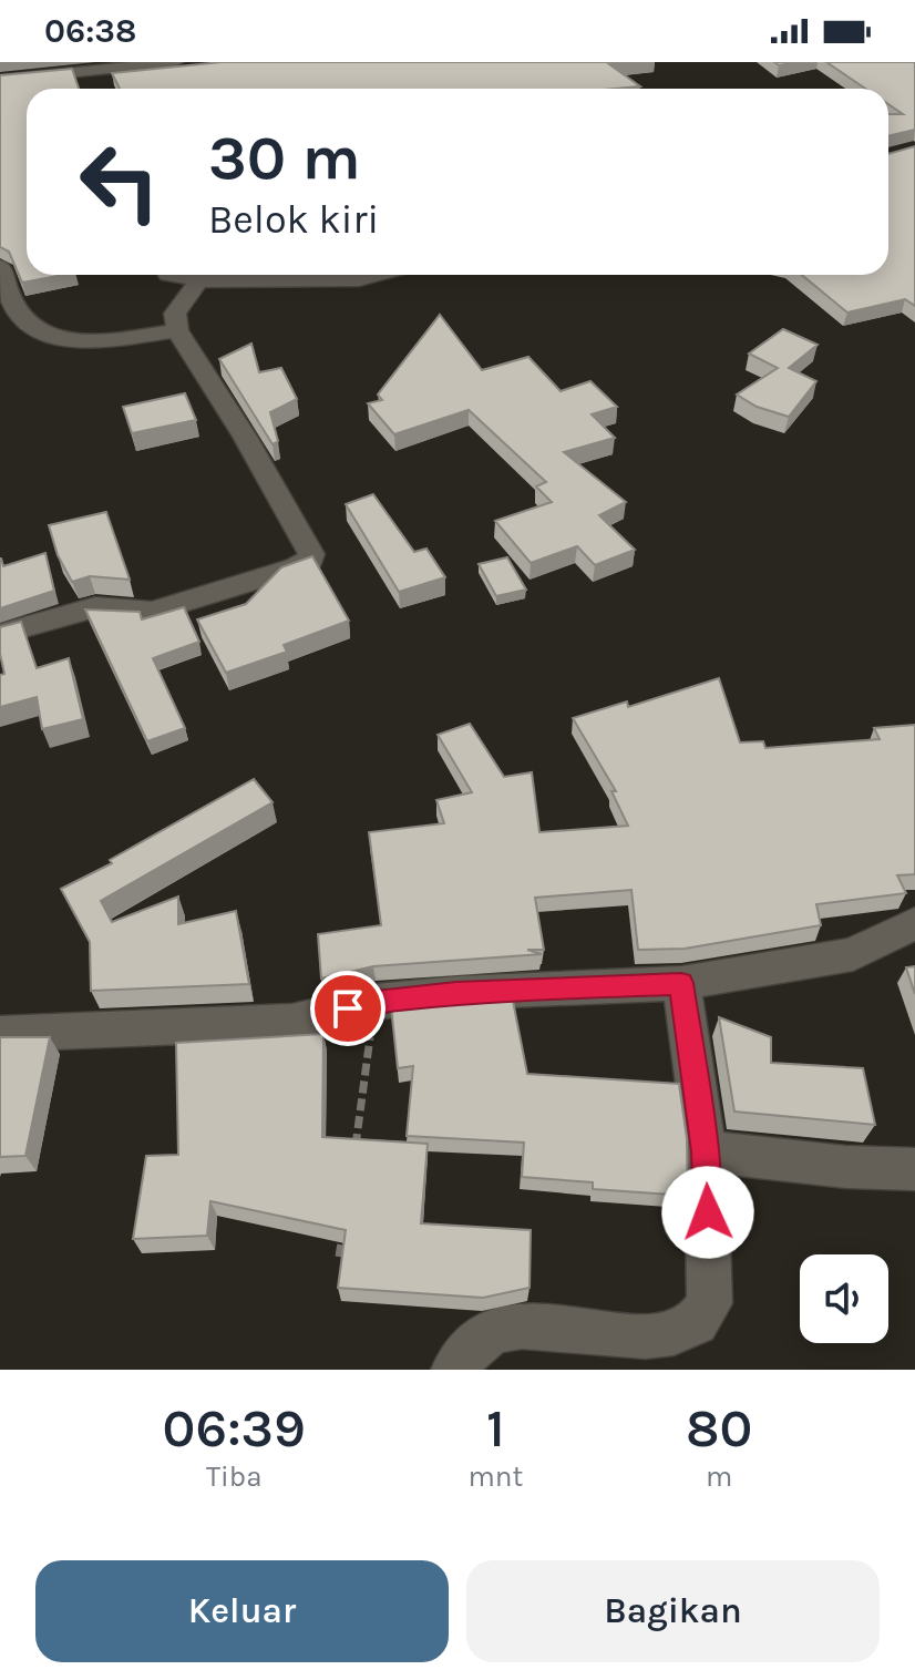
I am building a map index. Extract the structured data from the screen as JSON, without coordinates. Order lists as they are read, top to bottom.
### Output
{
  "page": {
    "status": "06:38",
    "turn": ["30 m", "Belok kiri"],
    "eta": [
      "06:39",
      "Tiba",
      "1",
      "mnt",
      "80",
      "m"
    ],
    "buttons": ["Keluar", "Bagikan"]
  }
}
